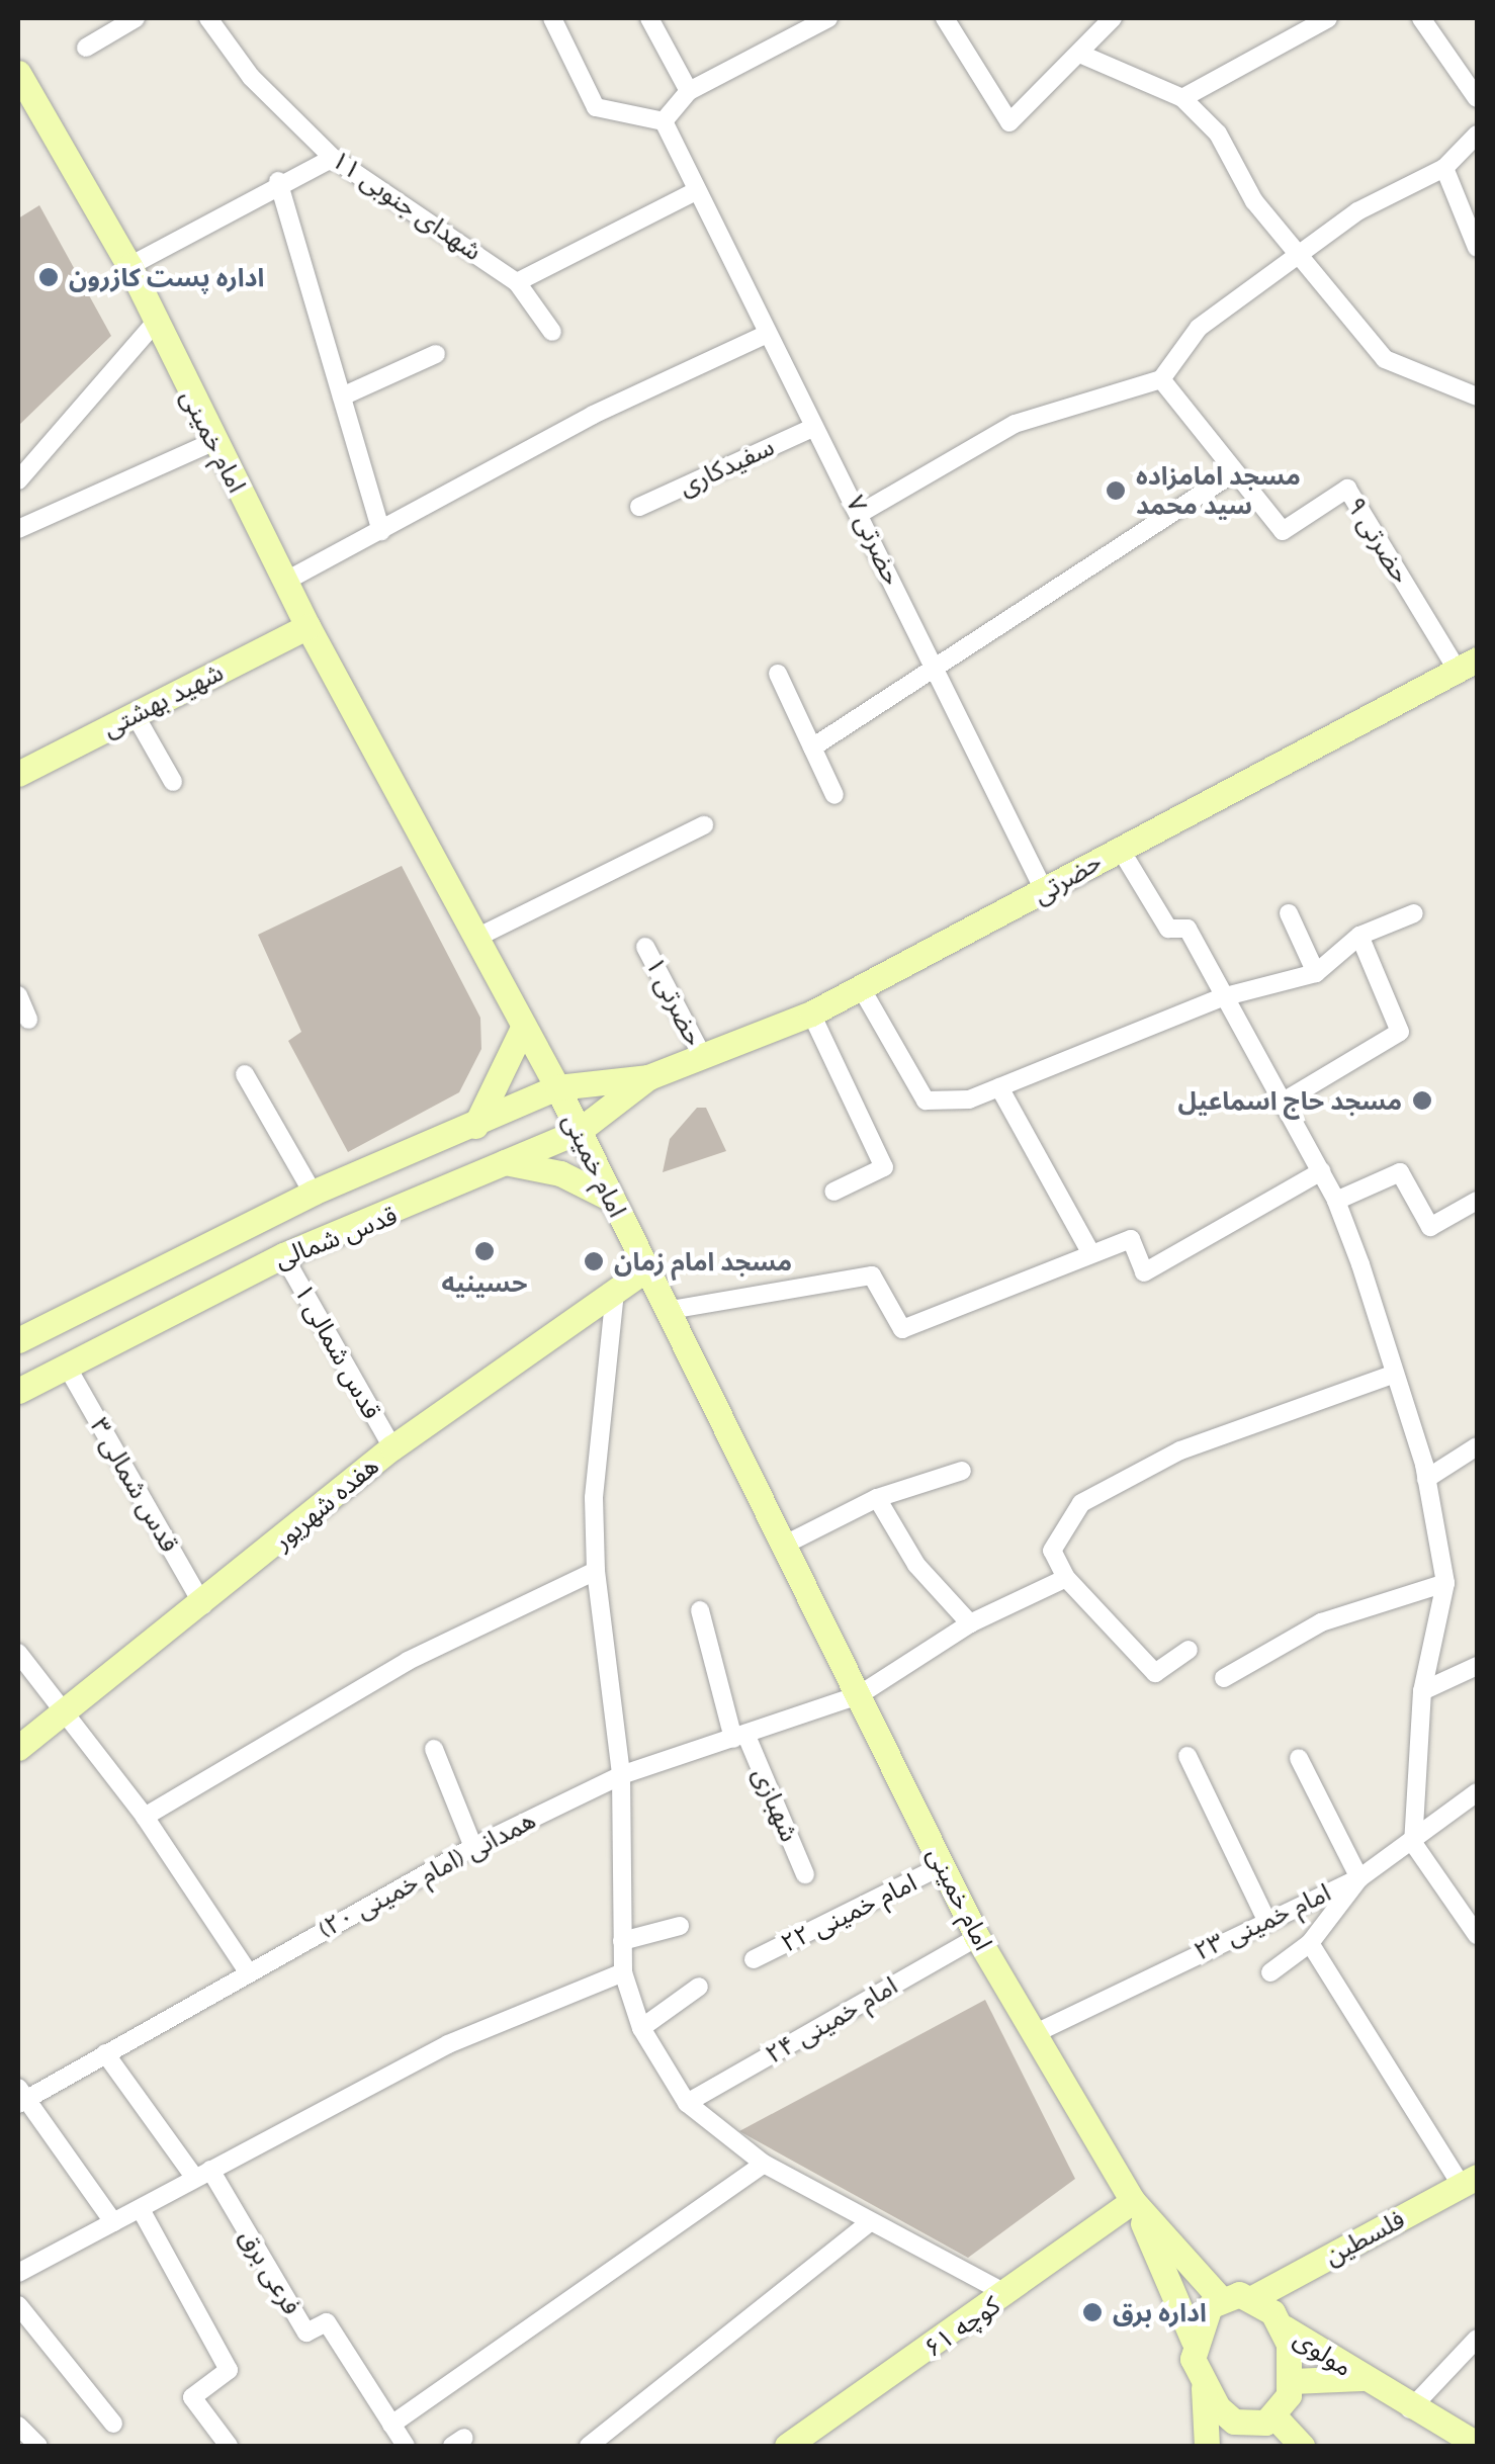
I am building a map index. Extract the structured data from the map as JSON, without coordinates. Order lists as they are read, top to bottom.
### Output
{
  "streets": {
    "main road": [
      "امام خمینی",
      "شهید بهشتی",
      "حضرتی",
      "قدس شمالی",
      "هفده شهریور",
      "فلسطین",
      "کوچه ۶۱",
      "مولوی"
    ],
    "street": [
      "۱۱ شهدای جنوبی",
      "سفیدکاری",
      "حضرتی ۷",
      "حضرتی ۹",
      "حضرتی ۱",
      "قدس شمالی ۱",
      "۳ قدس شمالی",
      "شهبازی",
      "همدانی (امام خمینی ۲۰)",
      "امام خمینی ۲۲",
      "امام خمینی ۲۳",
      "امام خمینی ۲۴",
      "فرعی برق"
    ]
  },
  "crossings": [
    ["امام خمینی", "شهید بهشتی"],
    ["امام خمینی", "قدس شمالی"],
    ["امام خمینی", "هفده شهریور"],
    ["امام خمینی", "همدانی (امام خمینی ۲۰)"],
    ["امام خمینی", "امام خمینی ۲۲"],
    ["امام خمینی", "امام خمینی ۲۳"],
    ["امام خمینی", "امام خمینی ۲۴"],
    ["امام خمینی", "فلسطین"],
    ["امام خمینی", "کوچه ۶۱"],
    ["امام خمینی", "مولوی"],
    ["سفیدکاری", "حضرتی ۷"],
    ["حضرتی ۷", "حضرتی"],
    ["حضرتی ۹", "حضرتی"],
    ["حضرتی", "حضرتی ۱"],
    ["حضرتی", "قدس شمالی"],
    ["قدس شمالی", "قدس شمالی ۱"],
    ["قدس شمالی", "۳ قدس شمالی"],
    ["قدس شمالی ۱", "هفده شهریور"],
    ["۳ قدس شمالی", "هفده شهریور"],
    ["شهبازی", "همدانی (امام خمینی ۲۰)"],
    ["فلسطین", "مولوی"]
  ],
  "places": [
    "اداره پست کازرون",
    "مسجد امامزاده سید محمد",
    "مسجد حاج اسماعیل",
    "حسینیه",
    "مسجد امام زمان",
    "اداره برق"
  ]
}
